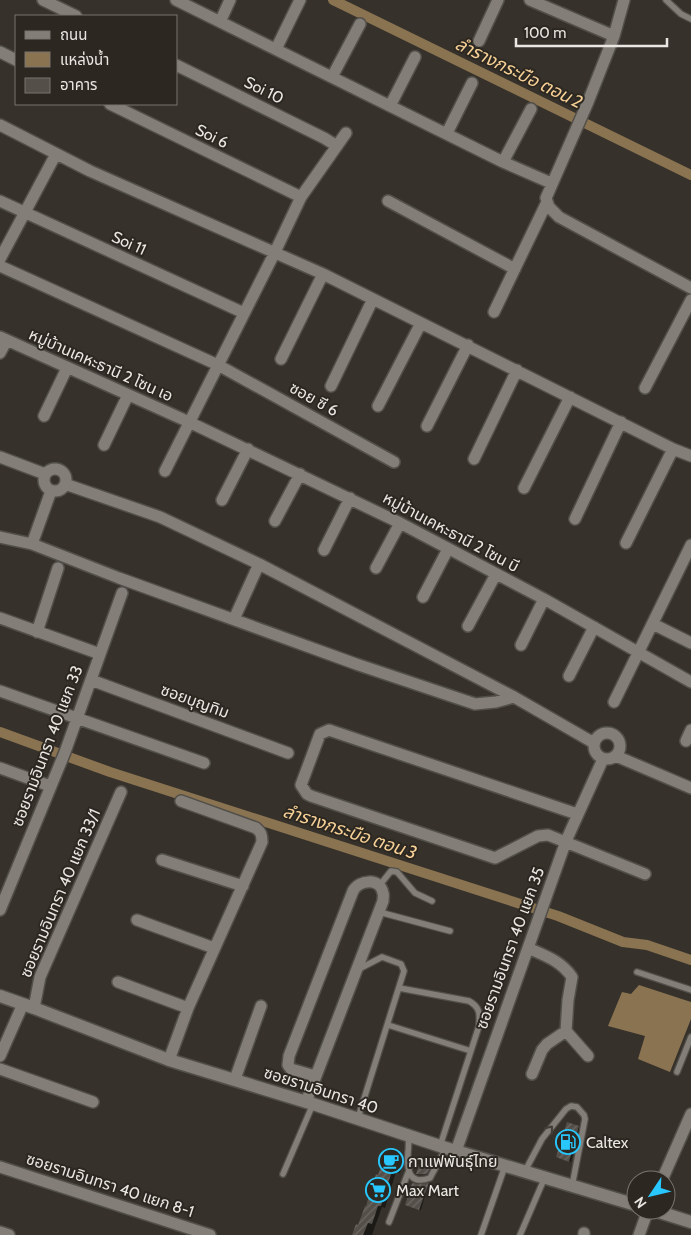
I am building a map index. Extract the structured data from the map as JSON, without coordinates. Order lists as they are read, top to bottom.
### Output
{
  "streets": {
    "street": [
      "Soi 10",
      "Soi 6",
      "Soi 11",
      "หมู่บ้านเคหะธานี 2 โซน เอ",
      "ซอย ซี 6",
      "หมู่บ้านเคหะธานี 2 โซน บี",
      "ซอยบุญทิม",
      "ซอยรามอินทรา 40 แยก 33",
      "ซอยรามอินทรา 40 แยก 33/1",
      "ซอยรามอินทรา 40 แยก 35",
      "ซอยรามอินทรา 40",
      "ซอยรามอินทรา 40 แยก 8-1"
    ]
  },
  "crossings": [
    ["หมู่บ้านเคหะธานี 2 โซน เอ", "หมู่บ้านเคหะธานี 2 โซน บี"],
    ["ซอยบุญทิม", "ซอยรามอินทรา 40 แยก 33"],
    ["ซอยรามอินทรา 40 แยก 33/1", "ซอยรามอินทรา 40"],
    ["ซอยรามอินทรา 40 แยก 35", "ซอยรามอินทรา 40"]
  ],
  "water": ["ลำรางกระบือ ตอน 2", "ลำรางกระบือ ตอน 3"],
  "places": {
    "fuel station": ["Caltex"],
    "cafe": ["กาแฟพันธุ์ไทย"],
    "supermarket": ["Max Mart"]
  },
  "legend": ["ถนน", "แหล่งน้ำ", "อาคาร"],
  "scale_bar": "100 m",
  "north": "bottom left"
}
